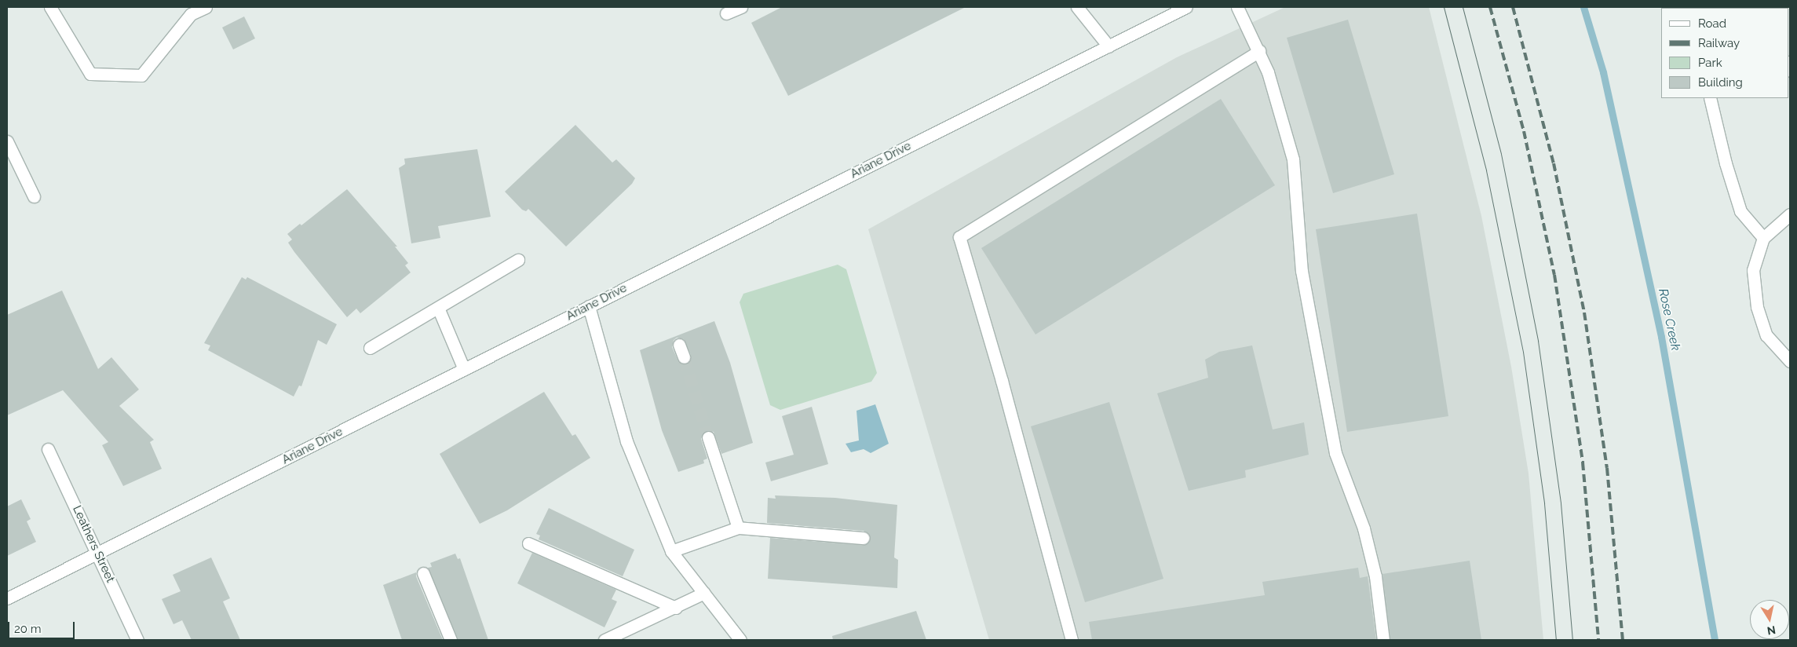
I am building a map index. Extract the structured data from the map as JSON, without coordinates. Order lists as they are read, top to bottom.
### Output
{
  "streets": {
    "street": ["Ariane Drive", "Leathers Street"]
  },
  "crossings": [
    ["Ariane Drive", "Leathers Street"]
  ],
  "water": ["Rose Creek"],
  "legend": [
    "Road",
    "Railway",
    "Park",
    "Building"
  ],
  "scale_bar": "20 m",
  "north": "bottom"
}
